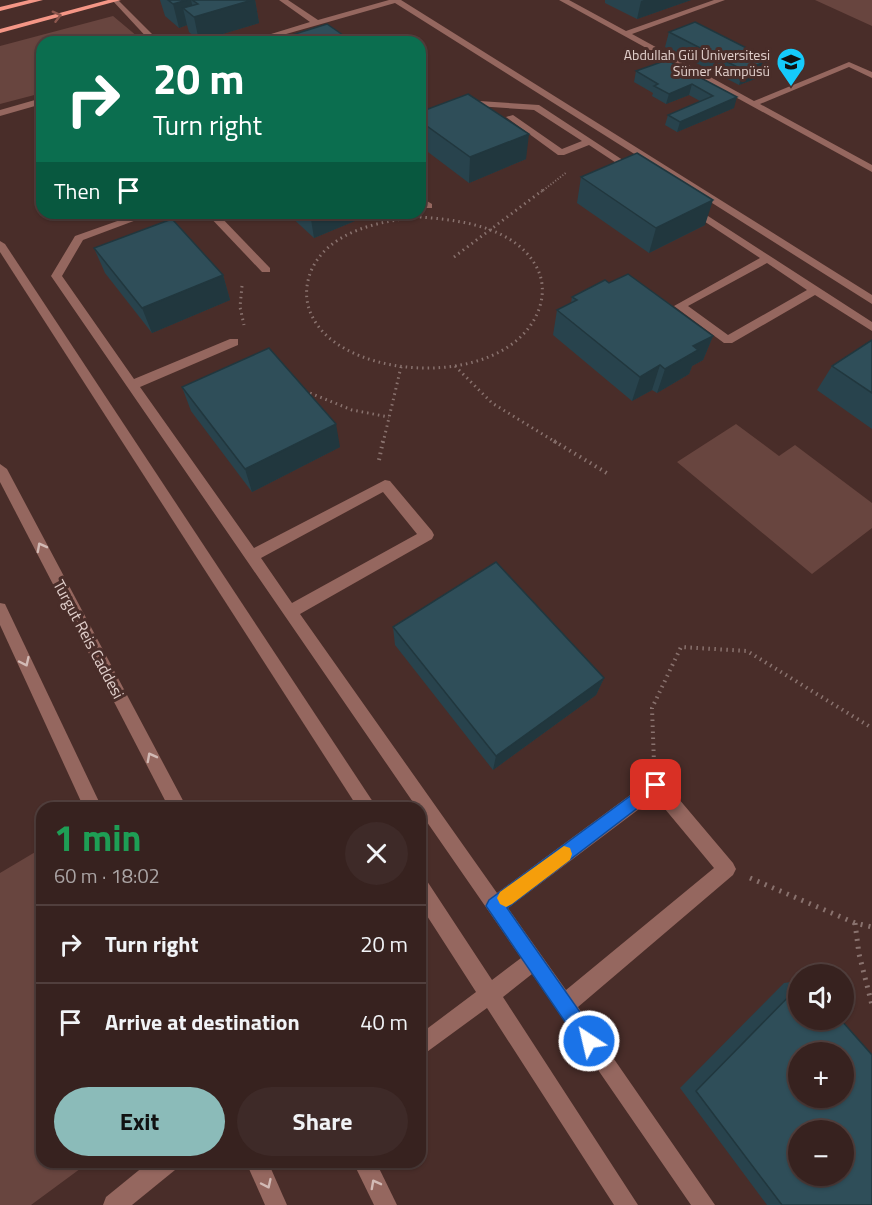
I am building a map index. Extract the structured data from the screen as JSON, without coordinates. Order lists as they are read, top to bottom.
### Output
{
  "streets": {
    "street": ["Turgut Reis Caddesi"]
  },
  "places": {
    "school or university": ["Abdullah Gül Üniversitesi Sümer Kampüsü"]
  },
  "page": {
    "turn": ["20 m", "Turn right"],
    "then": "Then",
    "heading": ["1 min", "60 m · 18:02"],
    "list": [
      {
        "name": "Turn right",
        "value": "20 m"
      },
      {
        "name": "Arrive at destination",
        "value": "40 m"
      }
    ],
    "map_buttons": ["+", "−"],
    "buttons": ["Exit", "Share"]
  }
}
